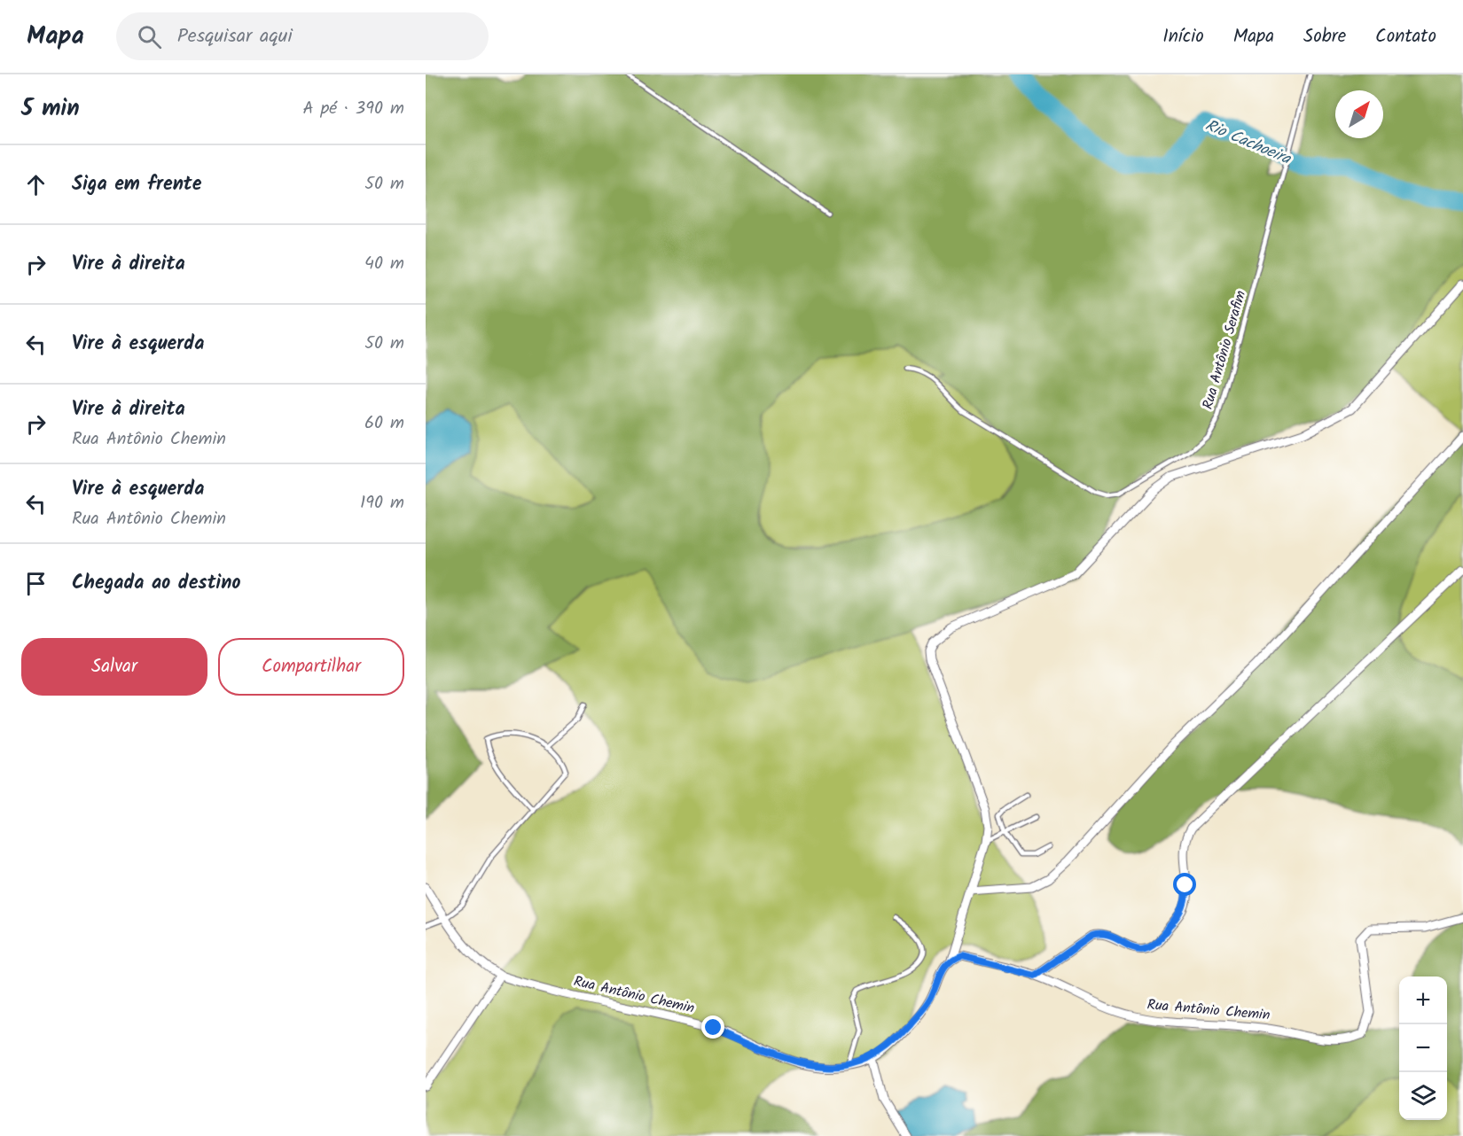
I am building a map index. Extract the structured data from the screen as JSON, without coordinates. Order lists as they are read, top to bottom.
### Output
{
  "streets": {
    "street": ["Rua Antônio Chemin"],
    "lane": ["Rua Antônio Serafim"]
  },
  "water": ["Rio Cachoeira"],
  "north": "top right",
  "page": {
    "header": "Mapa",
    "search": "Pesquisar aqui",
    "nav": [
      "Início",
      "Mapa",
      "Sobre",
      "Contato"
    ],
    "heading": ["5 min", "A pé · 390 m"],
    "list": [
      ["Siga em frente", "50 m"],
      ["Vire à direita", "40 m"],
      ["Vire à esquerda", "50 m"],
      ["Vire à direita", "Rua Antônio Chemin", "60 m"],
      ["Vire à esquerda", "Rua Antônio Chemin", "190 m"],
      "Chegada ao destino"
    ],
    "buttons": ["Salvar", "Compartilhar"],
    "map_buttons": ["+", "−"]
  }
}
